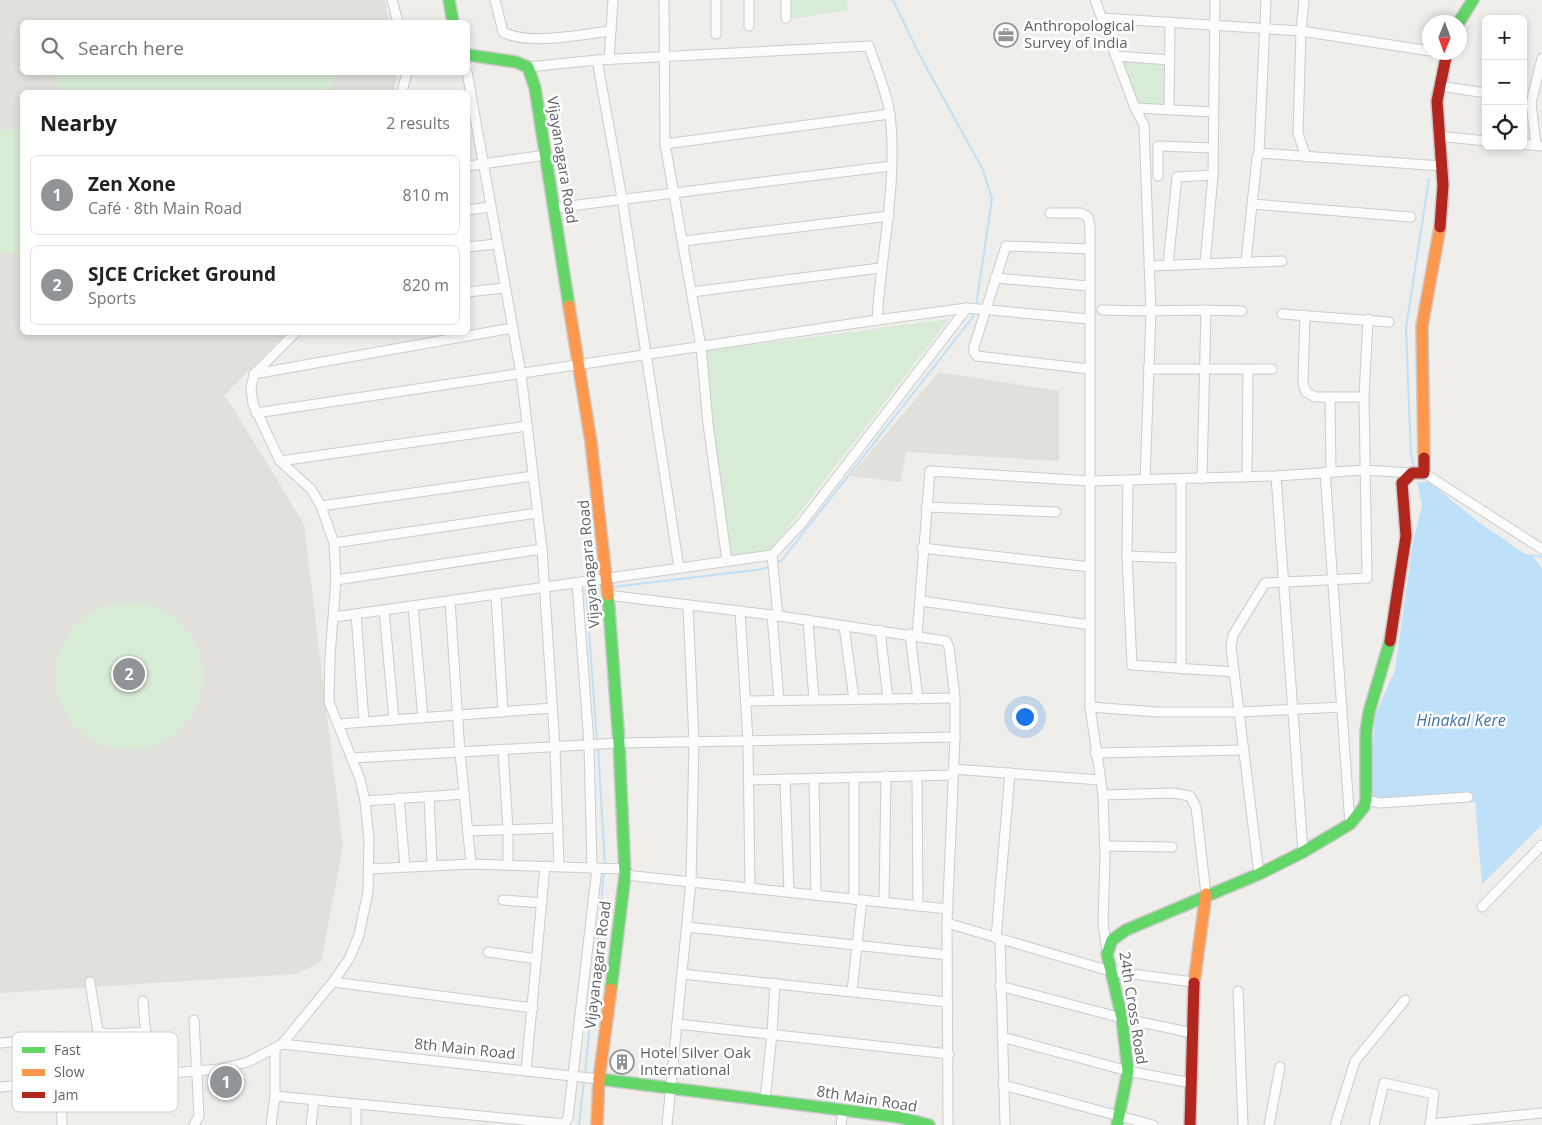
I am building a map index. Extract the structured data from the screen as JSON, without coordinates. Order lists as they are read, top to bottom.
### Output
{
  "streets": {
    "street": ["Vijayanagara Road", "24th Cross Road", "8th Main Road"]
  },
  "crossings": [
    ["Vijayanagara Road", "8th Main Road"]
  ],
  "water": ["Hinakal Kere"],
  "places": {
    "office": ["Anthropological Survey of India"],
    "building": ["Hotel Silver Oak International"]
  },
  "legend": ["Fast", "Slow", "Jam"],
  "north": "bottom",
  "page": {
    "map_buttons": ["+", "−"],
    "search": "Search here",
    "heading": ["Nearby", "2 results"],
    "list": [
      {
        "mark": "1",
        "name": "Zen Xone",
        "note": "Café · 8th Main Road",
        "value": "810 m"
      },
      {
        "mark": "2",
        "name": "SJCE Cricket Ground",
        "note": "Sports",
        "value": "820 m"
      }
    ],
    "pins": ["2", "1"]
  }
}
